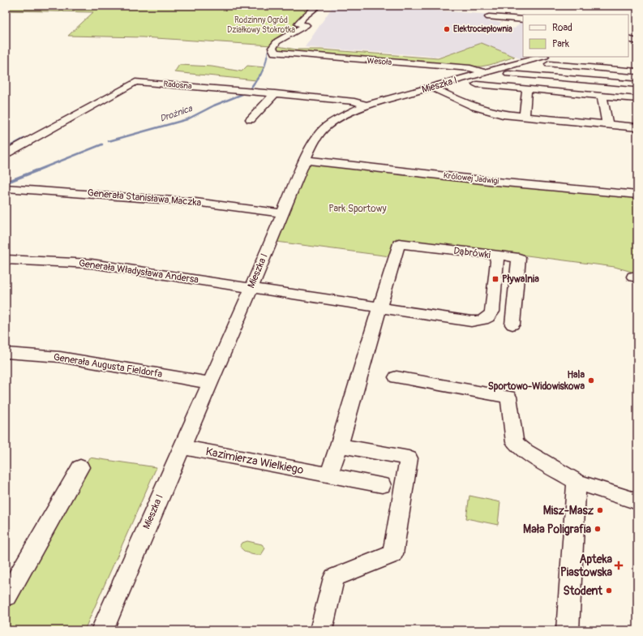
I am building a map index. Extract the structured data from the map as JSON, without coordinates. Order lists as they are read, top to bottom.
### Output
{
  "streets": {
    "street": [
      "Wesoła",
      "Radosna",
      "Mieszka I",
      "Królowej Jadwigi",
      "Generała Stanisława Maczka",
      "Dąbrówki",
      "Generała Władysława Andersa",
      "Generała Augusta Fieldorfa",
      "Kazimierza Wielkiego"
    ]
  },
  "crossings": [
    ["Wesoła", "Mieszka I"],
    ["Radosna", "Mieszka I"],
    ["Mieszka I", "Królowej Jadwigi"],
    ["Mieszka I", "Generała Stanisława Maczka"],
    ["Mieszka I", "Dąbrówki"],
    ["Mieszka I", "Generała Władysława Andersa"],
    ["Mieszka I", "Generała Augusta Fieldorfa"],
    ["Mieszka I", "Kazimierza Wielkiego"],
    ["Dąbrówki", "Generała Władysława Andersa"]
  ],
  "water": ["Drożnica"],
  "parks": ["Rodzinny Ogród Działkowy Stokrotka", "Park Sportowy"],
  "places": {
    "other": [
      "Elektrociepłownia",
      "Hala Sportowo-Widowiskowa",
      "Misz-Masz",
      "Mała Poligrafia",
      "Stodent"
    ],
    "transit": ["Pływalnia"],
    "health": ["Apteka Piastowska"]
  },
  "legend": ["Road", "Park"]
}
